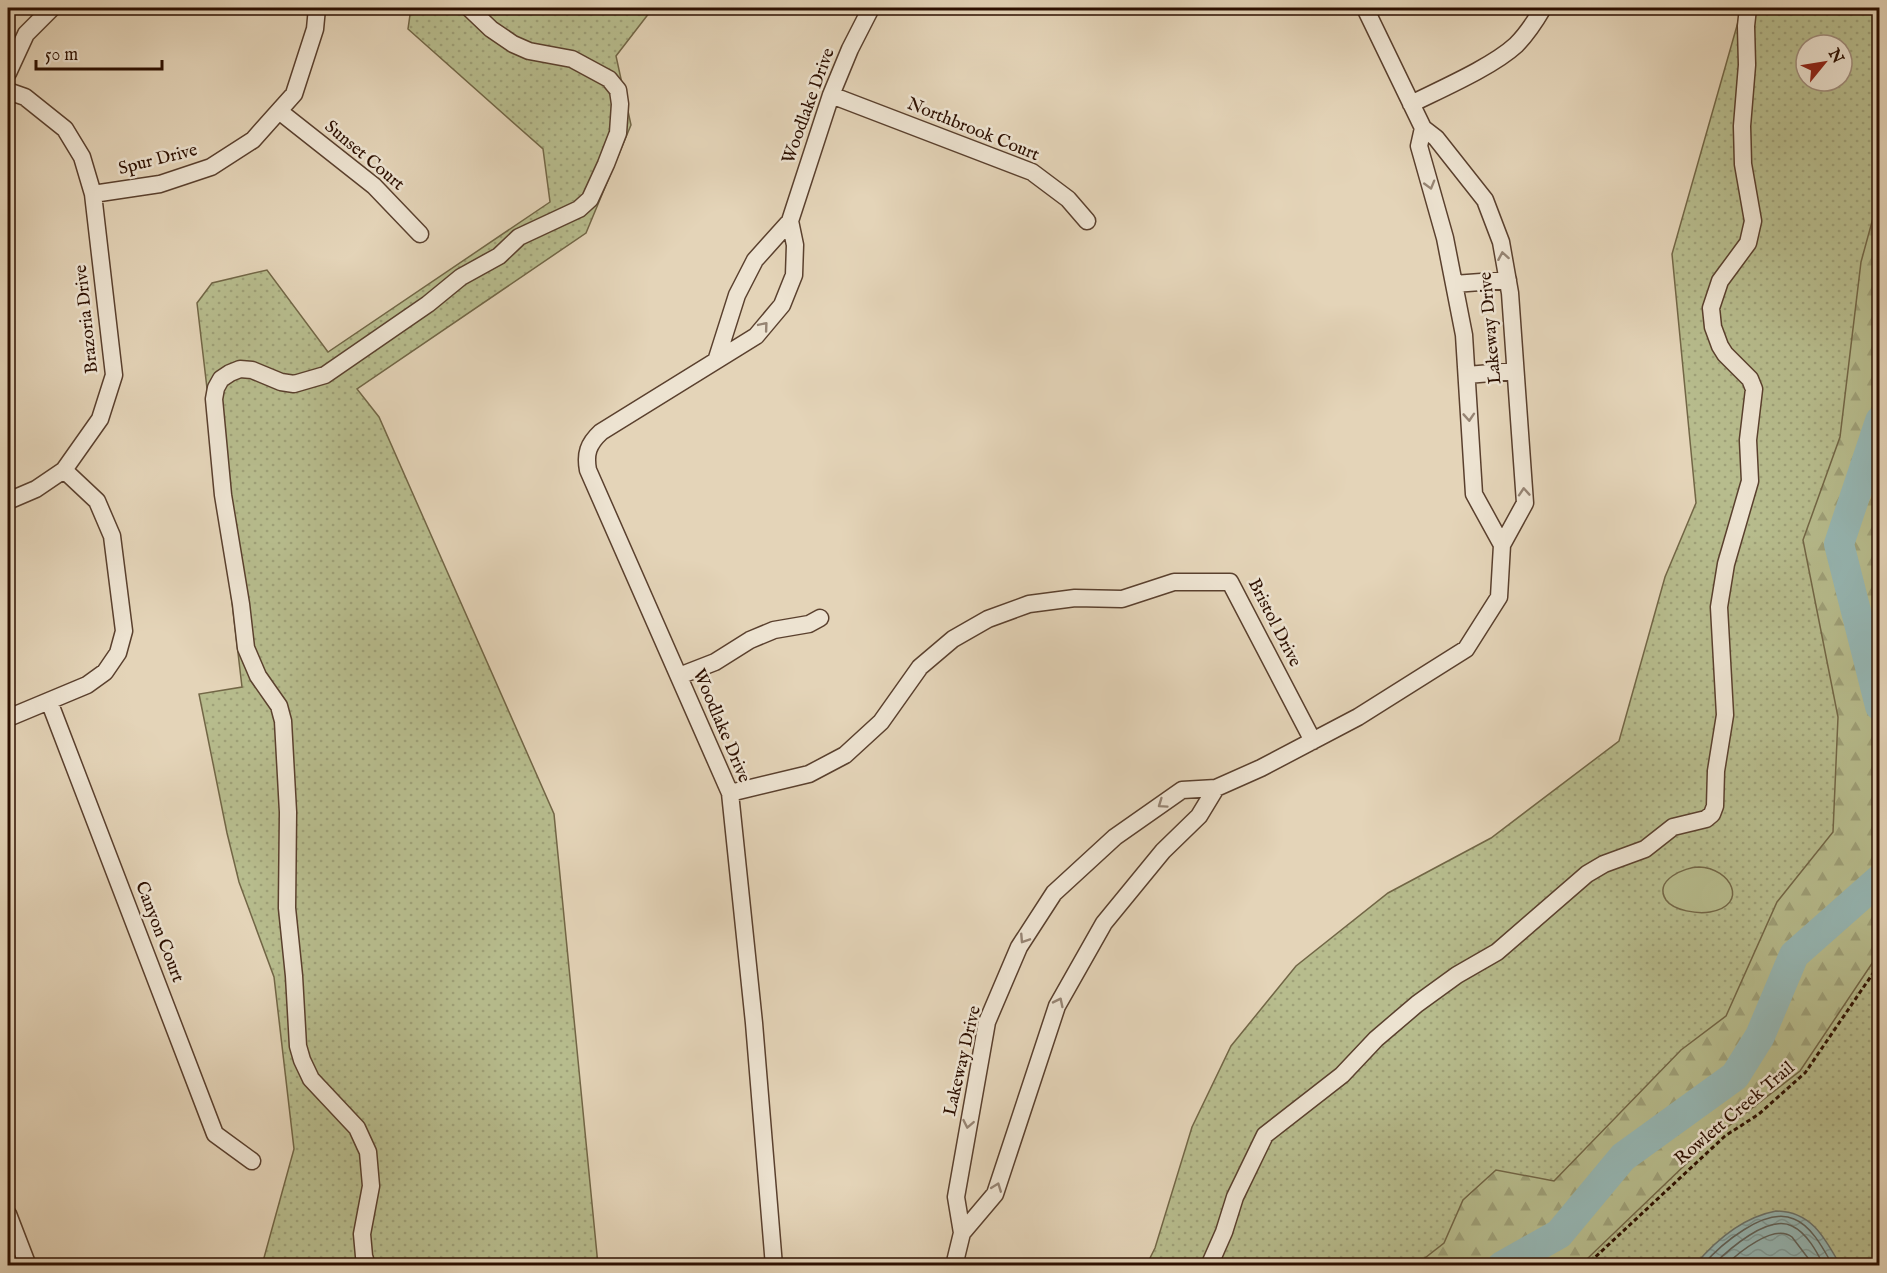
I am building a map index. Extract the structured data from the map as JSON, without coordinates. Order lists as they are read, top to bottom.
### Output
{
  "streets": {
    "street": [
      "Woodlake Drive",
      "Northbrook Court",
      "Sunset Court",
      "Spur Drive",
      "Brazoria Drive",
      "Lakeway Drive",
      "Bristol Drive",
      "Canyon Court"
    ],
    "path": ["Rowlett Creek Trail"]
  },
  "crossings": [
    ["Woodlake Drive", "Northbrook Court"],
    ["Woodlake Drive", "Bristol Drive"],
    ["Sunset Court", "Spur Drive"],
    ["Spur Drive", "Brazoria Drive"],
    ["Lakeway Drive", "Bristol Drive"]
  ],
  "scale_bar": "50 m",
  "north": "top right"
}
